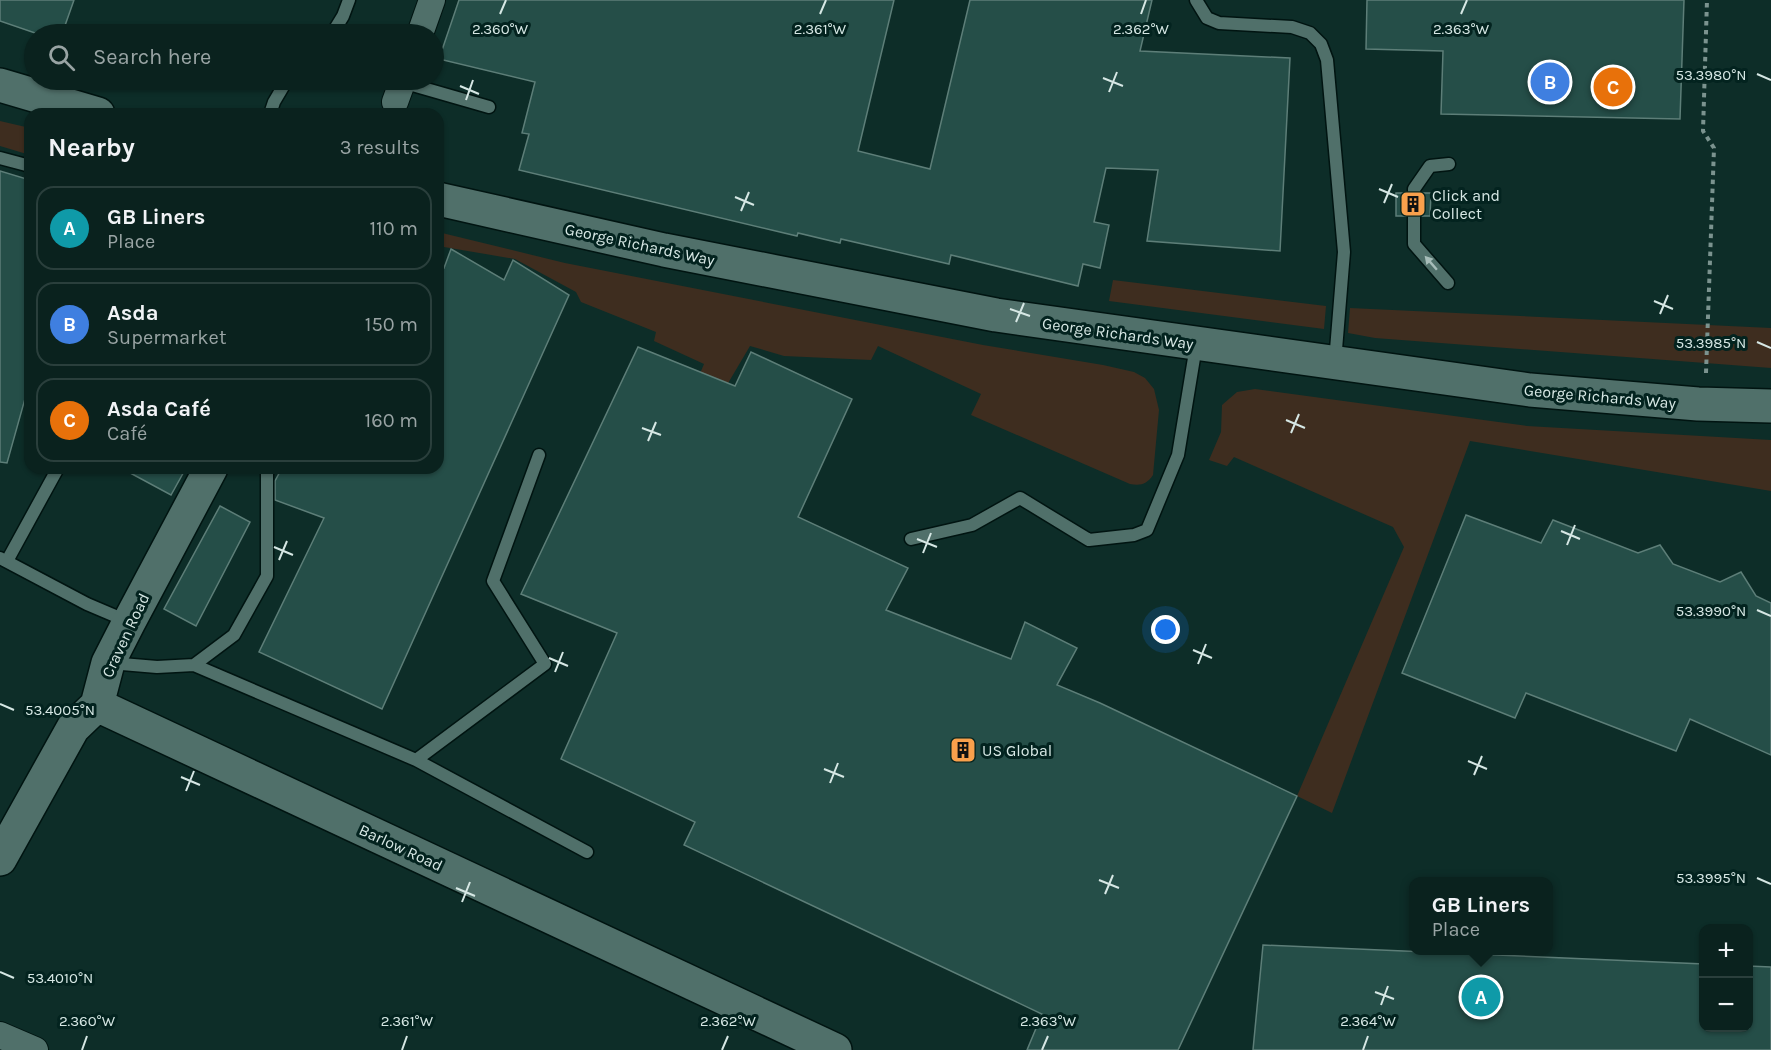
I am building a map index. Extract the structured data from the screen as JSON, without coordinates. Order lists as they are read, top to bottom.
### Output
{
  "streets": {
    "street": ["George Richards Way", "Craven Road", "Barlow Road"]
  },
  "crossings": [
    ["Craven Road", "Barlow Road"]
  ],
  "places": {
    "building": ["Click and Collect", "US Global"]
  },
  "page": {
    "search": "Search here",
    "pins": ["B", "C", "A"],
    "heading": ["Nearby", "3 results"],
    "list": [
      {
        "mark": "A",
        "name": "GB Liners",
        "note": "Place",
        "value": "110 m"
      },
      {
        "mark": "B",
        "name": "Asda",
        "note": "Supermarket",
        "value": "150 m"
      },
      {
        "mark": "C",
        "name": "Asda Café",
        "note": "Café",
        "value": "160 m"
      }
    ],
    "popup": ["GB Liners", "Place"],
    "map_buttons": ["+", "−"]
  },
  "coordinates": [
    "2.360°W",
    "2.361°W",
    "2.362°W",
    "2.363°W",
    "53.3980°N",
    "53.3985°N",
    "53.3990°N",
    "53.4005°N",
    "53.3995°N",
    "53.4010°N",
    "2.364°W"
  ]
}
